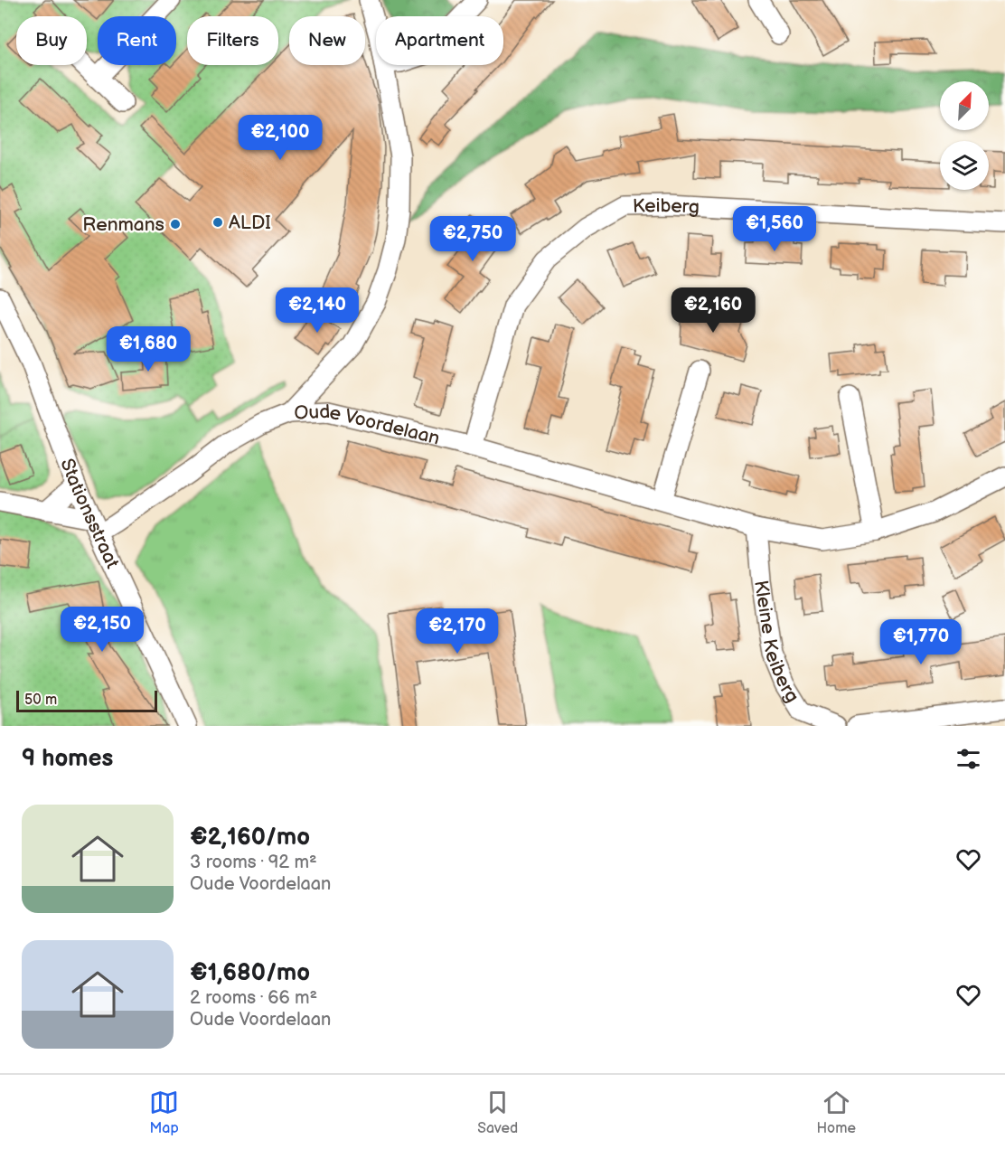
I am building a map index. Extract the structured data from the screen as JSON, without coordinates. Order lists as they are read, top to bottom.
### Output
{
  "streets": {
    "street": [
      "Keiberg",
      "Oude Voordelaan",
      "Stationsstraat",
      "Kleine Keiberg"
    ]
  },
  "crossings": [
    ["Keiberg", "Oude Voordelaan"],
    ["Oude Voordelaan", "Stationsstraat"],
    ["Oude Voordelaan", "Kleine Keiberg"]
  ],
  "places": ["ALDI", "Renmans"],
  "scale_bar": "50 m",
  "north": "top right",
  "page": {
    "chip": [
      "Buy",
      "Rent",
      "Filters",
      "New",
      "Apartment"
    ],
    "price": [
      "€2,100",
      "€1,560",
      "€2,750",
      "€2,140",
      "€2,160",
      "€1,680",
      "€2,150",
      "€2,170",
      "€1,770"
    ],
    "scale": "50 m",
    "heading": "9 homes",
    "list": [
      {
        "name": "€2,160/mo",
        "note": "3 rooms · 92 m² · Oude Voordelaan"
      },
      {
        "name": "€1,680/mo",
        "note": "2 rooms · 66 m² · Oude Voordelaan"
      }
    ],
    "tabs": ["Map", "Saved", "Home"]
  }
}
